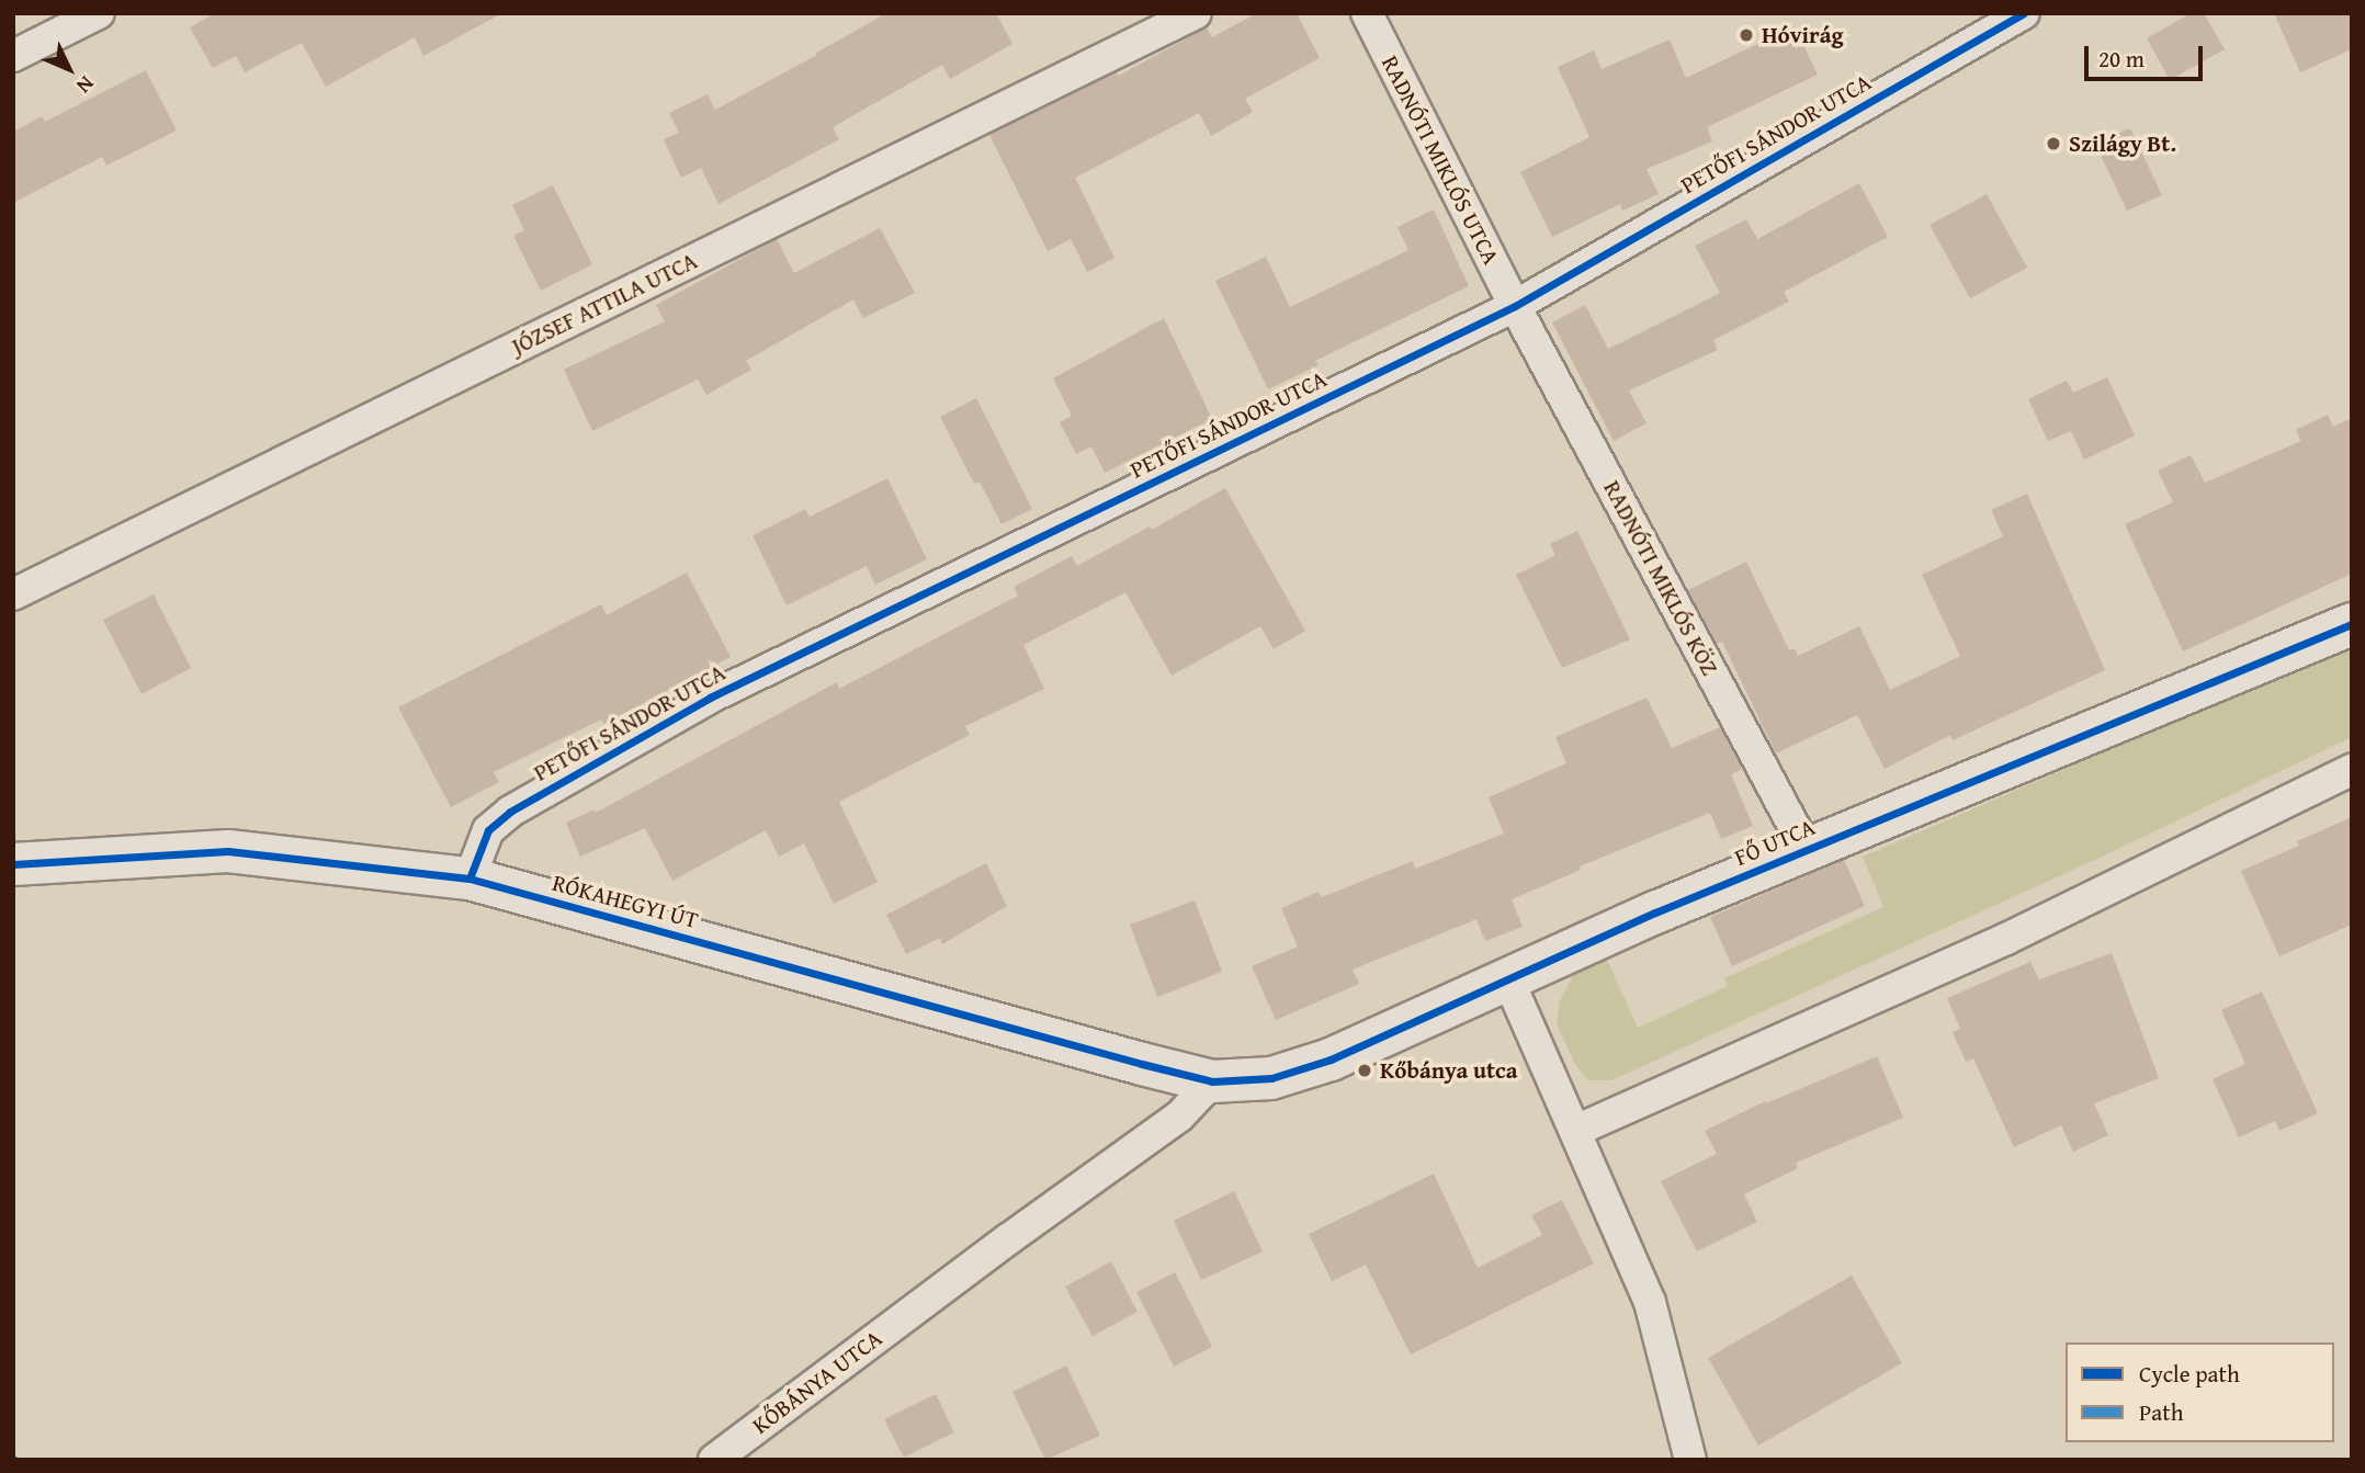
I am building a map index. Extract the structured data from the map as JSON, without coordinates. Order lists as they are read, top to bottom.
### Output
{
  "streets": {
    "street": [
      "PETŐFI SÁNDOR UTCA",
      "RADNÓTI MIKLÓS UTCA",
      "JÓZSEF ATTILA UTCA",
      "RADNÓTI MIKLÓS KÖZ",
      "FŐ UTCA",
      "RÓKAHEGYI ÚT",
      "KŐBÁNYA UTCA"
    ]
  },
  "crossings": [
    ["PETŐFI SÁNDOR UTCA", "RADNÓTI MIKLÓS UTCA"],
    ["PETŐFI SÁNDOR UTCA", "RADNÓTI MIKLÓS KÖZ"],
    ["PETŐFI SÁNDOR UTCA", "RÓKAHEGYI ÚT"],
    ["RADNÓTI MIKLÓS UTCA", "RADNÓTI MIKLÓS KÖZ"],
    ["RADNÓTI MIKLÓS KÖZ", "FŐ UTCA"],
    ["FŐ UTCA", "RÓKAHEGYI ÚT"],
    ["FŐ UTCA", "KŐBÁNYA UTCA"],
    ["RÓKAHEGYI ÚT", "KŐBÁNYA UTCA"]
  ],
  "places": ["Hóvirág", "Szilágy Bt.", "Kőbánya utca"],
  "legend": ["Cycle path", "Path"],
  "scale_bar": "20 m",
  "north": "bottom right"
}
